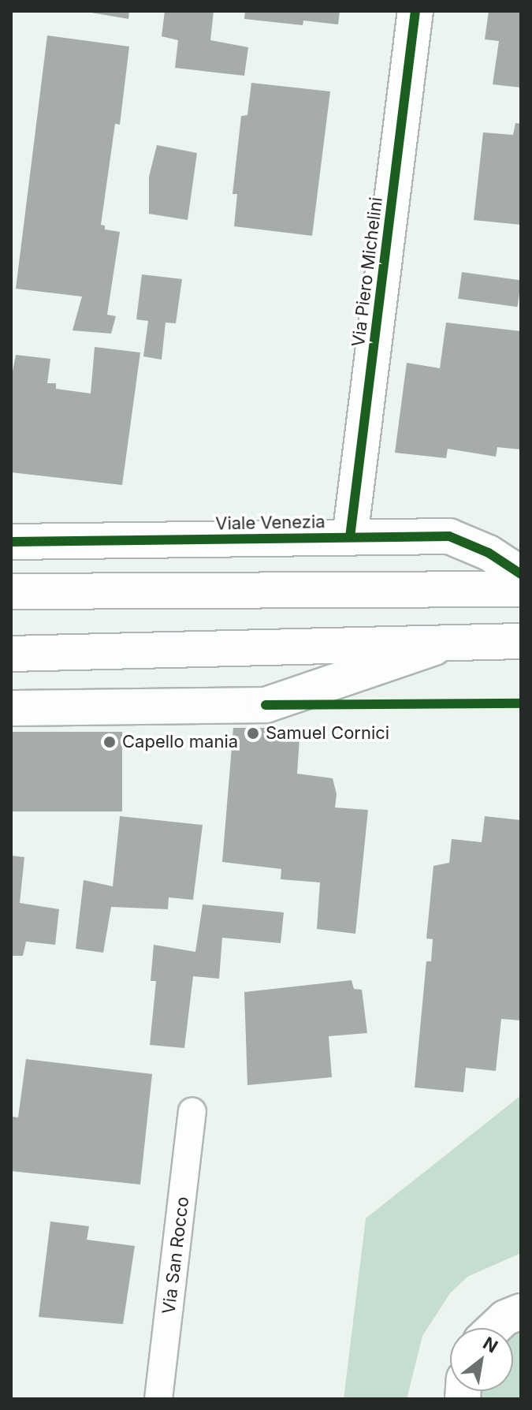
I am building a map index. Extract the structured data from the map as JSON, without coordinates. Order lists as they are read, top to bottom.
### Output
{
  "streets": {
    "street": ["Via Piero Michelini", "Viale Venezia"],
    "lane": ["Via San Rocco"]
  },
  "crossings": [
    ["Via Piero Michelini", "Viale Venezia"]
  ],
  "places": ["Samuel Cornici", "Capello mania"],
  "north": "top right"
}
